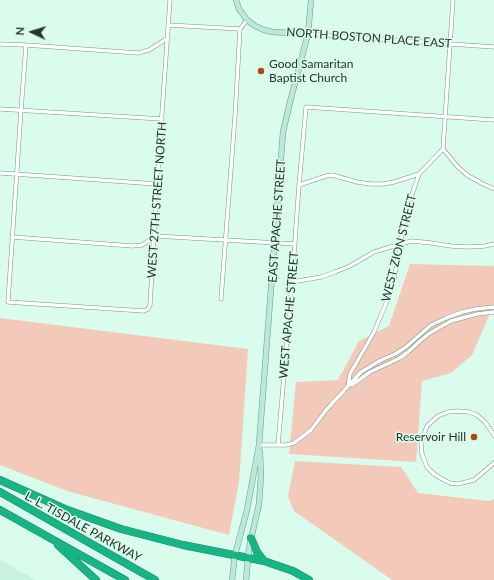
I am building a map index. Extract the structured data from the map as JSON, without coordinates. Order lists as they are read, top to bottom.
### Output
{
  "streets": {
    "highway": ["L. L. TISDALE PARKWAY"],
    "main road": ["NORTH BOSTON PLACE EAST", "EAST APACHE STREET"],
    "street": ["WEST 27TH STREET NORTH", "WEST ZION STREET", "WEST APACHE STREET"]
  },
  "crossings": [
    ["NORTH BOSTON PLACE EAST", "EAST APACHE STREET"],
    ["EAST APACHE STREET", "WEST APACHE STREET"]
  ],
  "places": ["Good Samaritan Baptist Church", "Reservoir Hill"],
  "north": "left"
}
